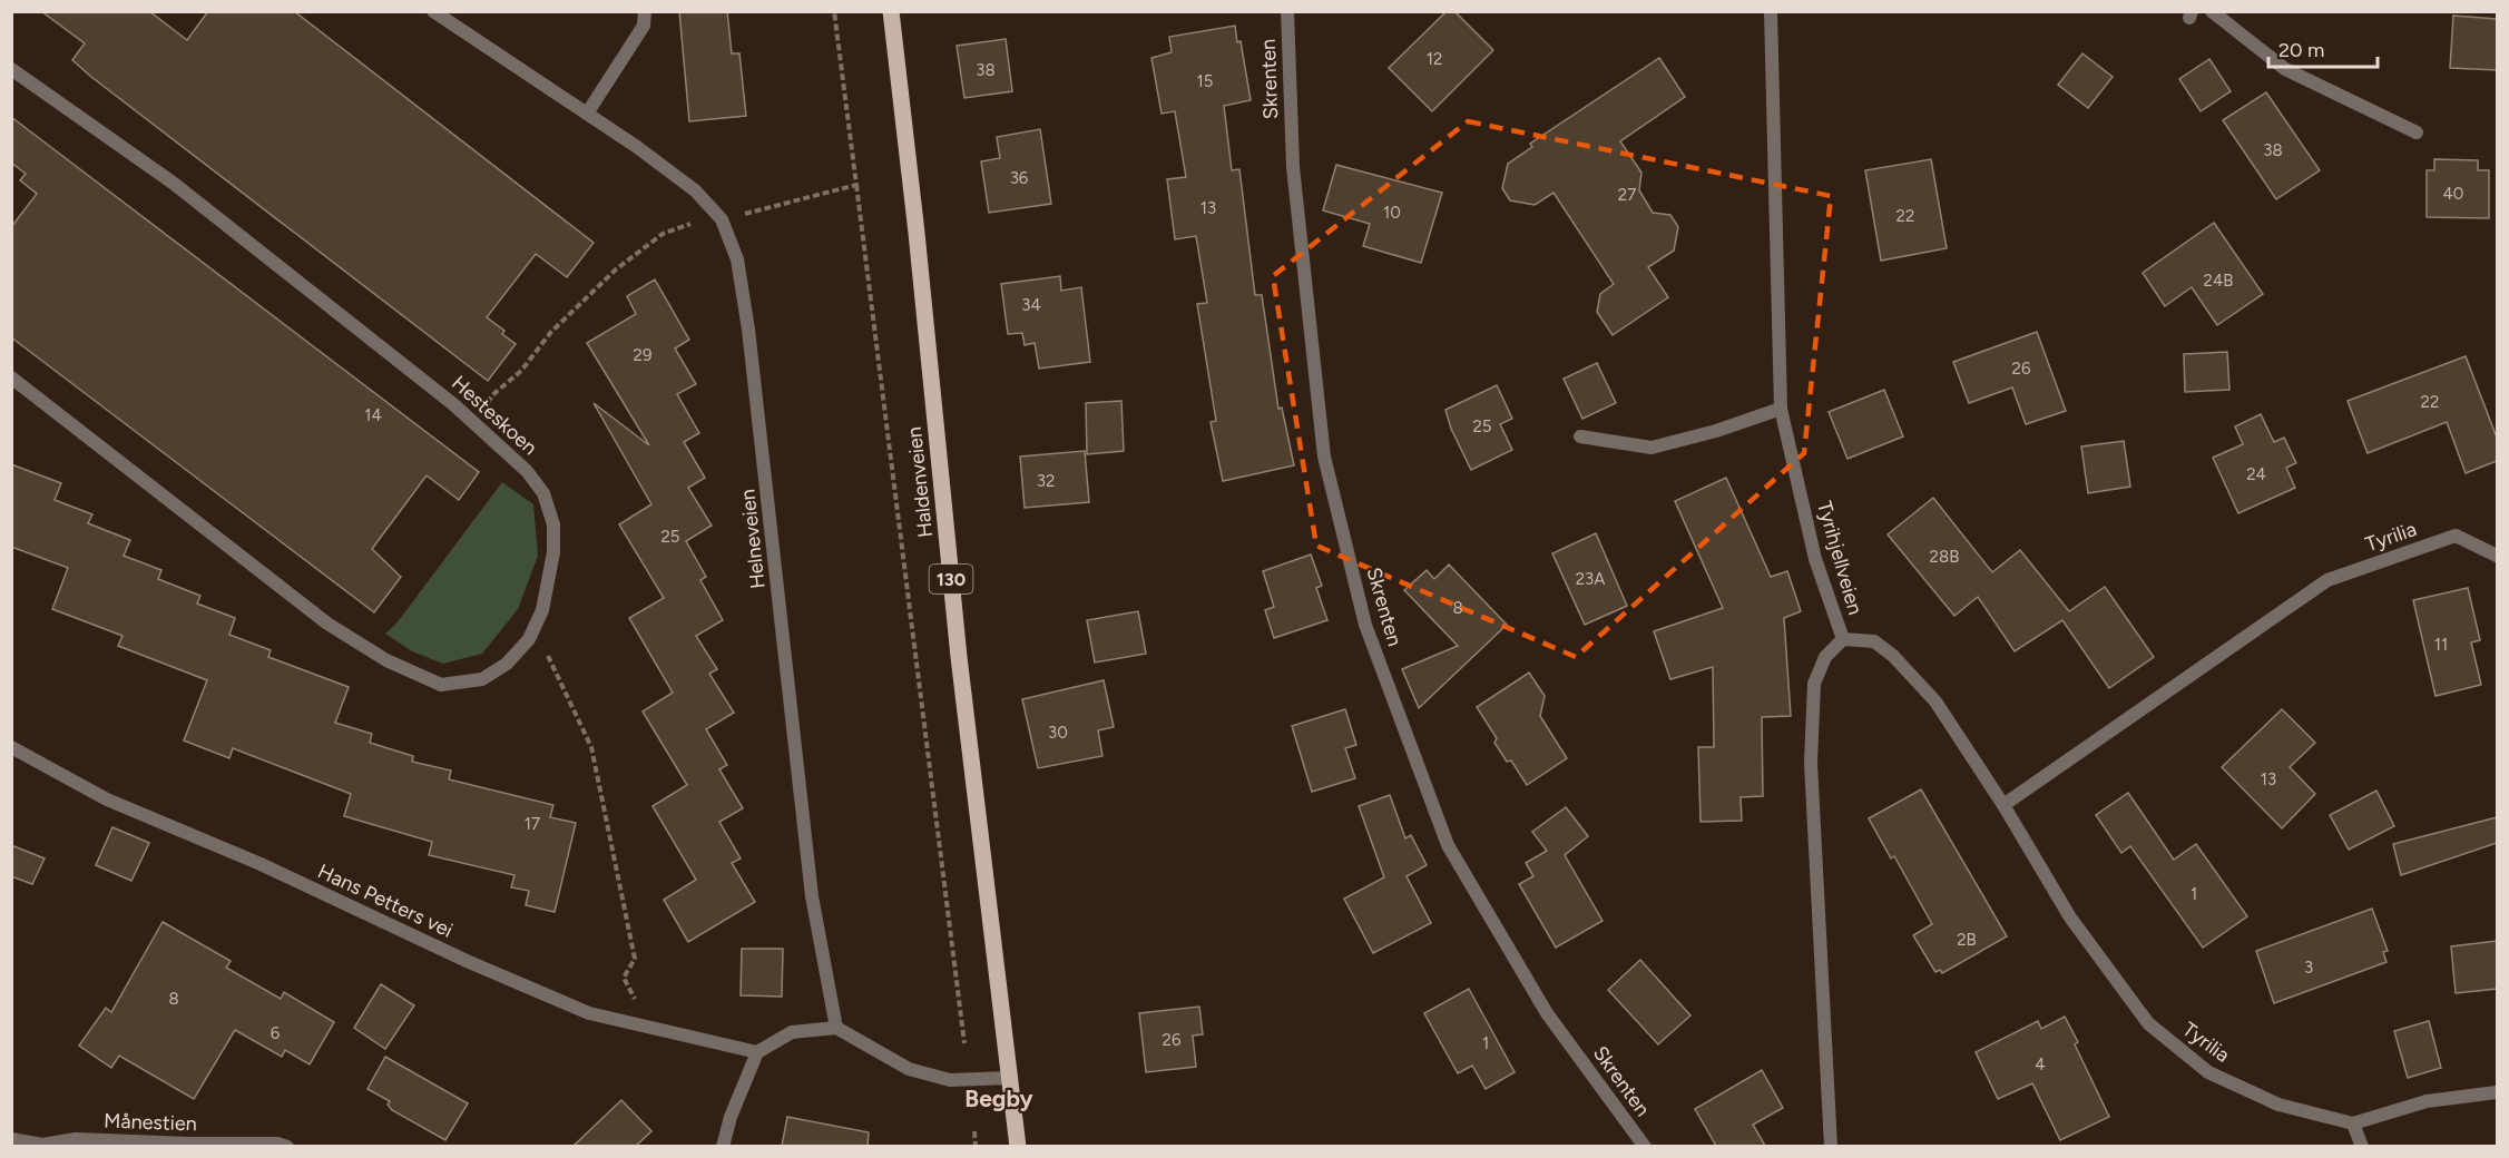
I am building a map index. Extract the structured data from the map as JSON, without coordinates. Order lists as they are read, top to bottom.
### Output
{
  "streets": {
    "main road": ["Haldenveien", "130"],
    "street": [
      "Skrenten",
      "Hesteskoen",
      "Tyrilia",
      "Helneveien",
      "Tyrihjellveien",
      "Hans Petters vei",
      "Månestien"
    ]
  },
  "crossings": [
    ["Tyrilia", "Tyrihjellveien"]
  ],
  "districts": ["Begby"],
  "house_numbers": [
    "12",
    "38",
    "15",
    "38",
    "36",
    "40",
    "27",
    "13",
    "10",
    "22",
    "24B",
    "34",
    "29",
    "26",
    "22",
    "14",
    "25",
    "24",
    "32",
    "25",
    "28B",
    "23A",
    "8",
    "11",
    "30",
    "13",
    "17",
    "1",
    "2B",
    "3",
    "8",
    "6",
    "26",
    "1",
    "4"
  ],
  "scale_bar": "20 m"
}
